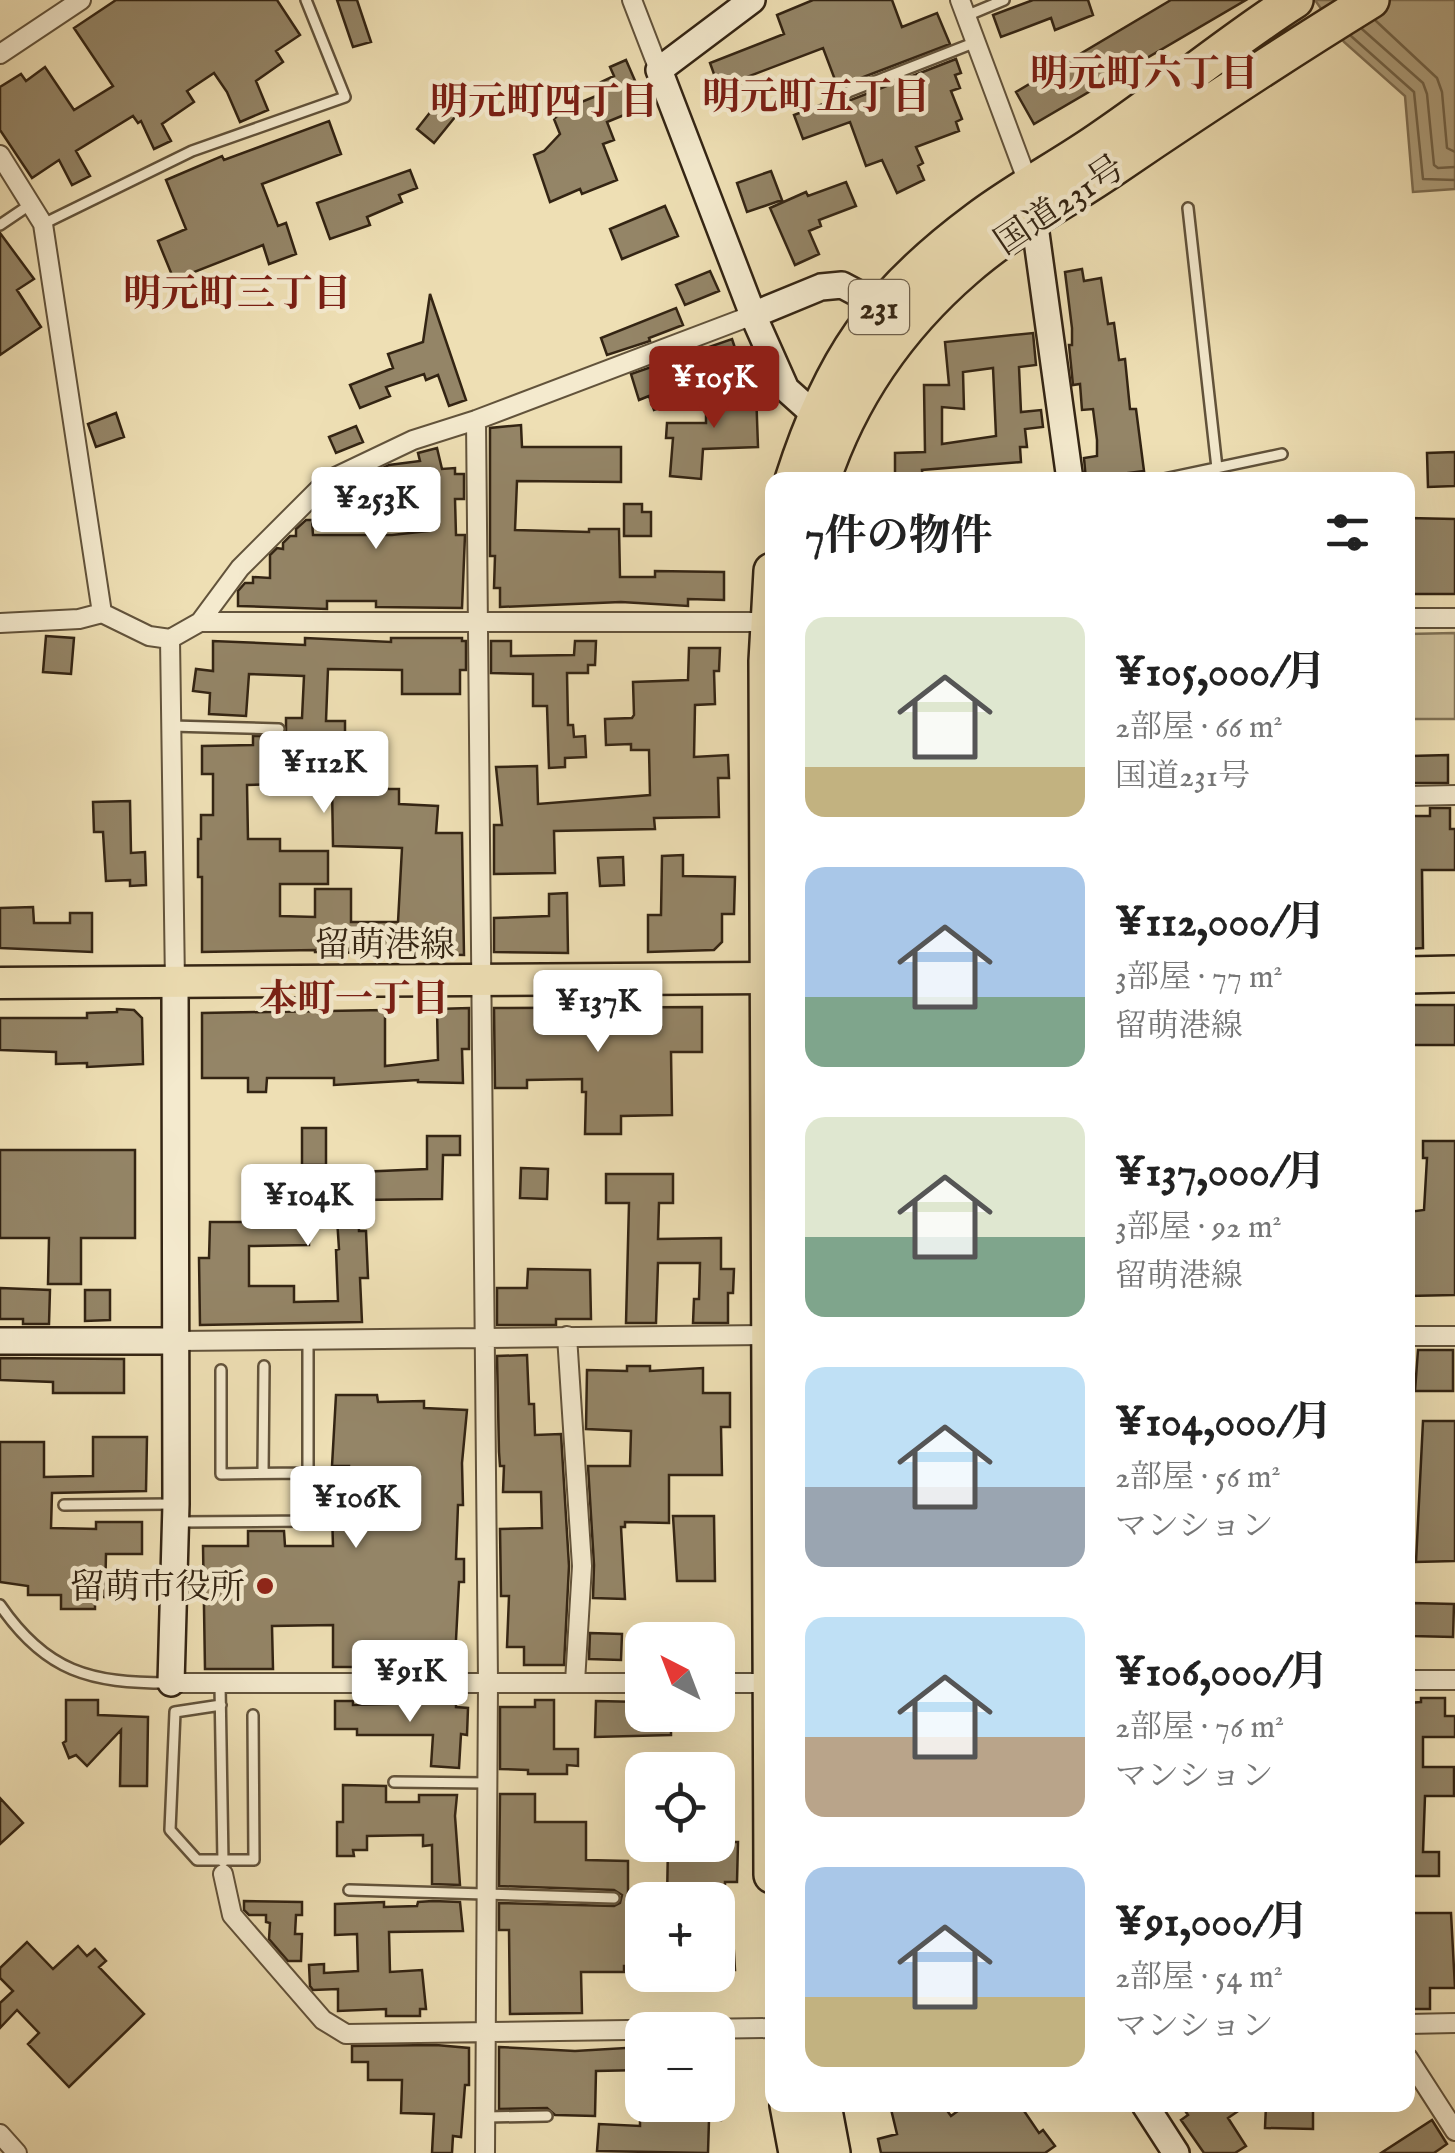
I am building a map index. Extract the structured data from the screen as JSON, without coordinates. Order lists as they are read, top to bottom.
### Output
{
  "streets": {
    "highway": ["国道231号", "231"],
    "main road": ["留萌港線"]
  },
  "districts": [
    "明元町六丁目",
    "明元町五丁目",
    "明元町四丁目",
    "明元町三丁目",
    "本町一丁目"
  ],
  "places": ["留萌市役所"],
  "north": "top left",
  "page": {
    "price": [
      "¥105K",
      "¥253K",
      "¥112K",
      "¥137K",
      "¥104K",
      "¥106K",
      "¥91K"
    ],
    "heading": "7件の物件",
    "list": [
      {
        "name": "¥105,000/月",
        "note": "2部屋 · 66 m² · 国道231号"
      },
      {
        "name": "¥112,000/月",
        "note": "3部屋 · 77 m² · 留萌港線"
      },
      {
        "name": "¥137,000/月",
        "note": "3部屋 · 92 m² · 留萌港線"
      },
      {
        "name": "¥104,000/月",
        "note": "2部屋 · 56 m² · マンション"
      },
      {
        "name": "¥106,000/月",
        "note": "2部屋 · 76 m² · マンション"
      },
      {
        "name": "¥91,000/月",
        "note": "2部屋 · 54 m² · マンション"
      }
    ],
    "map_buttons": ["+", "−"]
  }
}
